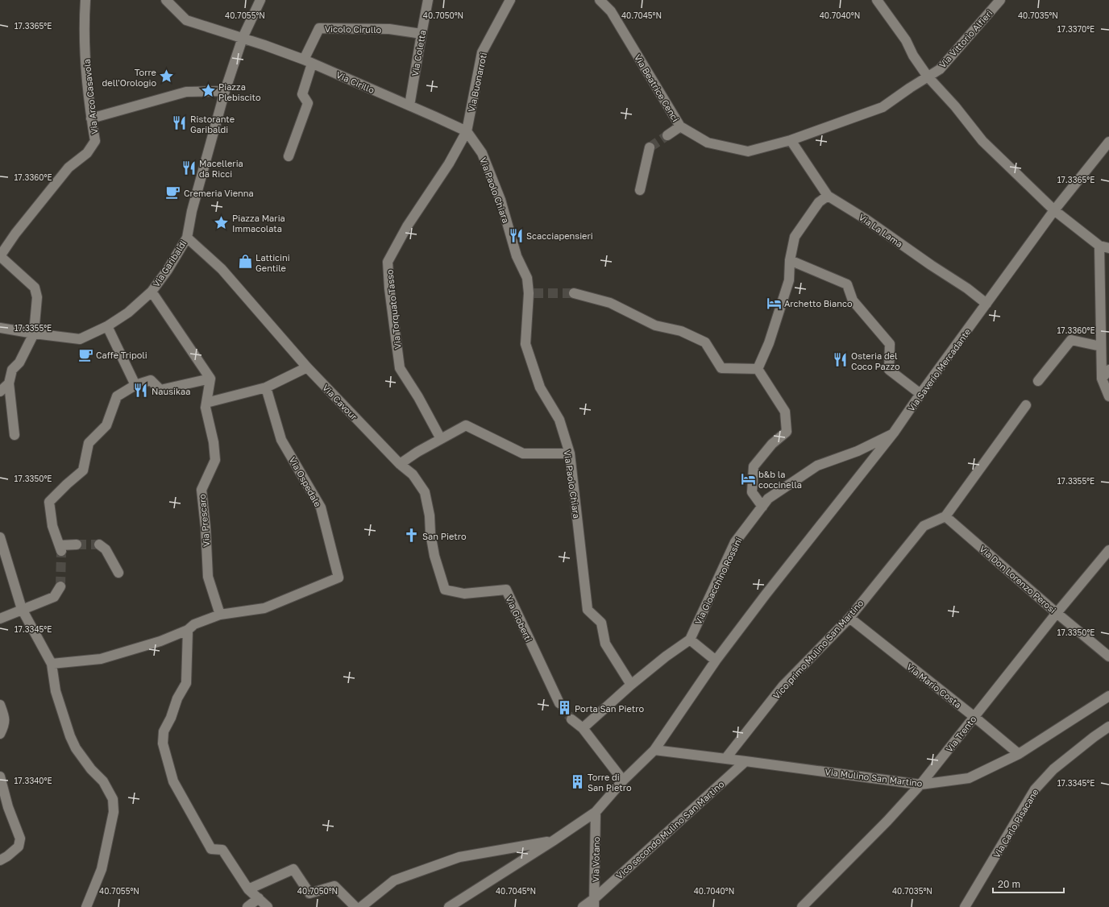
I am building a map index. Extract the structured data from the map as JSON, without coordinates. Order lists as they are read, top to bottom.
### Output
{
  "streets": {
    "street": [
      "Vicolo Cirullo",
      "Via Vittorio Alfieri",
      "Via Coletta",
      "Via Cirillo",
      "Via Buonarroti",
      "Via Beatrice Cenci",
      "Via Arco Casavola",
      "Via Paolo Chiara",
      "Via La Lama",
      "Via Garibaldi",
      "Via Torquato Tasso",
      "Via Saverio Mercadante",
      "Via Cavour",
      "Via Ospedale",
      "Via Prescaro",
      "Via Don Lorenzo Perosi",
      "Via Gioacchino Rossini",
      "Via Gioberti",
      "Vico primo Mulino San Martino",
      "Via Mario Costa",
      "Via Trento",
      "Via Mulino San Martino",
      "Via Carlo Pisacane",
      "Vico secondo Mulino San Martino",
      "Via Votano"
    ]
  },
  "crossings": [
    ["Vicolo Cirullo", "Via Coletta"],
    ["Vicolo Cirullo", "Via Cirillo"],
    ["Via Vittorio Alfieri", "Via Beatrice Cenci"],
    ["Via Vittorio Alfieri", "Via La Lama"],
    ["Via Coletta", "Via Cirillo"],
    ["Via Cirillo", "Via Buonarroti"],
    ["Via Cirillo", "Via Paolo Chiara"],
    ["Via Cirillo", "Via Torquato Tasso"],
    ["Via Buonarroti", "Via Paolo Chiara"],
    ["Via Buonarroti", "Via Torquato Tasso"],
    ["Via Beatrice Cenci", "Via La Lama"],
    ["Via Paolo Chiara", "Via Torquato Tasso"],
    ["Via La Lama", "Via Saverio Mercadante"],
    ["Via Garibaldi", "Via Cavour"],
    ["Via Saverio Mercadante", "Via Gioacchino Rossini"],
    ["Via Cavour", "Via Gioberti"],
    ["Via Ospedale", "Via Prescaro"],
    ["Via Don Lorenzo Perosi", "Vico primo Mulino San Martino"],
    ["Via Don Lorenzo Perosi", "Via Trento"],
    ["Vico primo Mulino San Martino", "Via Mario Costa"],
    ["Vico primo Mulino San Martino", "Via Mulino San Martino"],
    ["Via Mario Costa", "Via Trento"],
    ["Via Mario Costa", "Via Mulino San Martino"],
    ["Via Trento", "Via Mulino San Martino"],
    ["Via Mulino San Martino", "Vico secondo Mulino San Martino"],
    ["Vico secondo Mulino San Martino", "Via Votano"]
  ],
  "places": {
    "place": ["Torre dell'Orologio", "Piazza Plebiscito", "Piazza Maria Immacolata"],
    "restaurant": [
      "Ristorante Garibaldi",
      "Macelleria da Ricci",
      "Scacciapensieri",
      "Osteria del Coco Pazzo",
      "Nausikaa"
    ],
    "cafe": ["Cremeria Vienna", "Caffe Tripoli"],
    "shop": ["Latticini Gentile"],
    "hotel": ["Archetto Bianco", "b&b la coccinella"],
    "church": ["San Pietro"],
    "building": ["Porta San Pietro", "Torre di San Pietro"]
  },
  "scale_bar": "20 m",
  "coordinates": [
    "40.7055°N",
    "40.7050°N",
    "40.7045°N",
    "40.7040°N",
    "40.7035°N",
    "17.3365°E",
    "17.3370°E",
    "17.3360°E",
    "17.3355°E",
    "17.3350°E",
    "17.3345°E",
    "17.3340°E"
  ]
}
